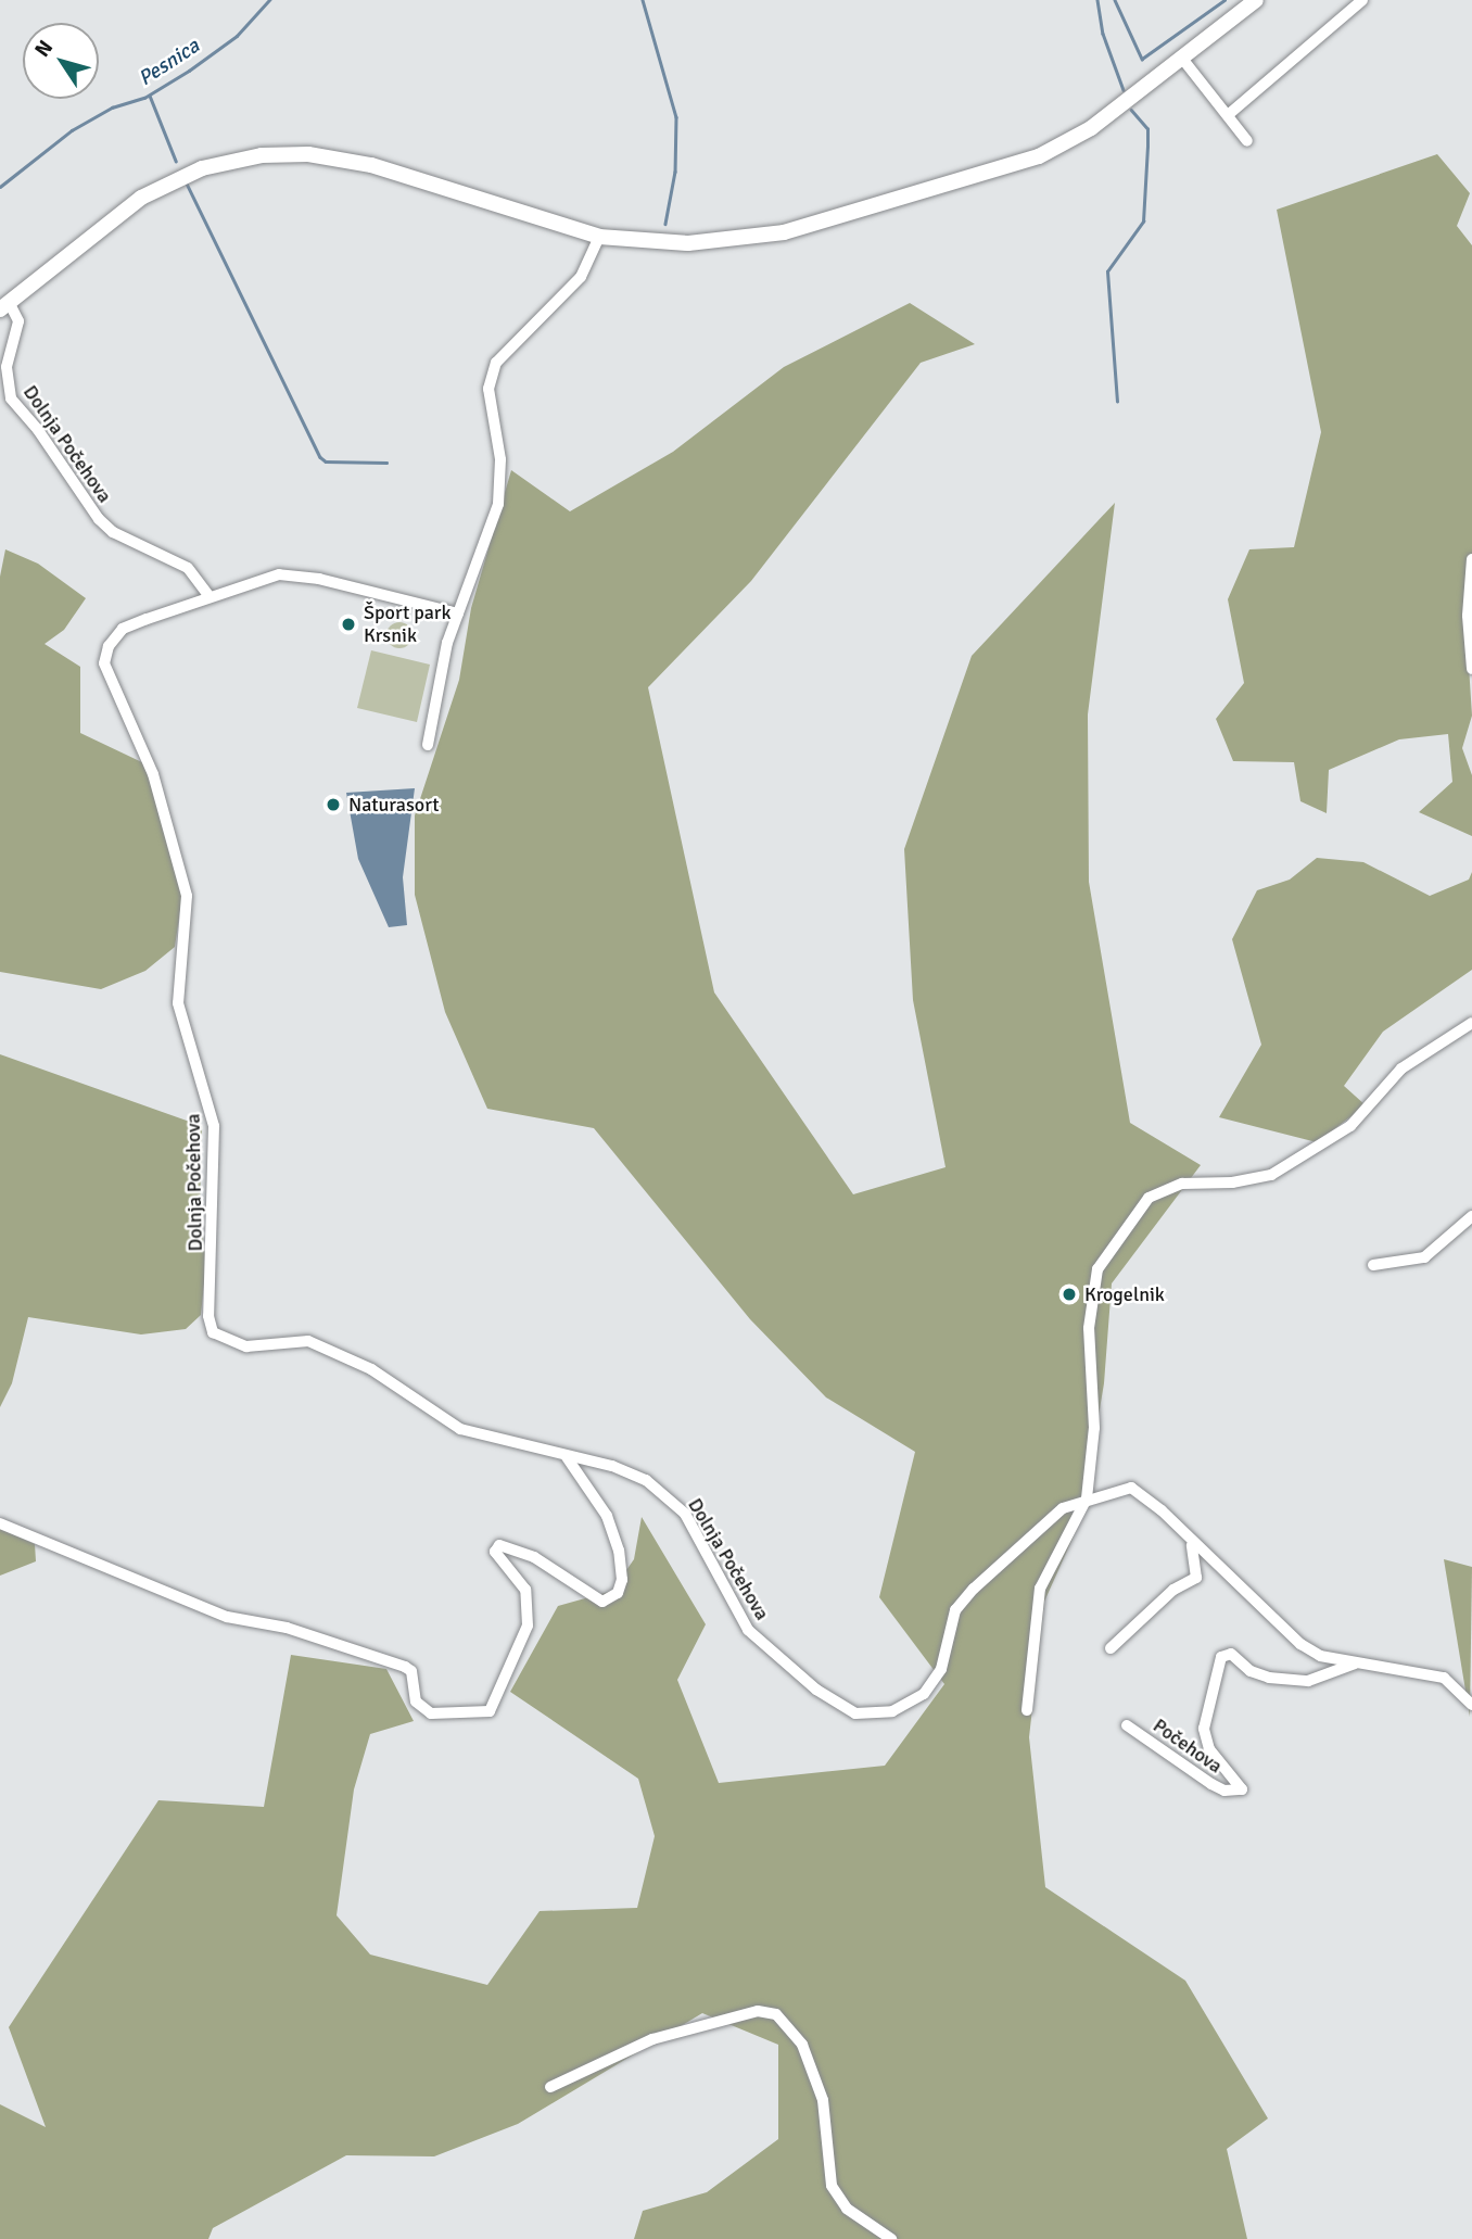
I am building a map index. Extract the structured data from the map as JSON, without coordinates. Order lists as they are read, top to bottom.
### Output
{
  "streets": {
    "street": ["Dolnja Počehova", "Počehova"]
  },
  "crossings": [
    ["Dolnja Počehova", "Počehova"]
  ],
  "water": ["Pesnica"],
  "places": ["Šport park Krsnik", "Naturasort", "Krogelnik"],
  "north": "top left"
}
